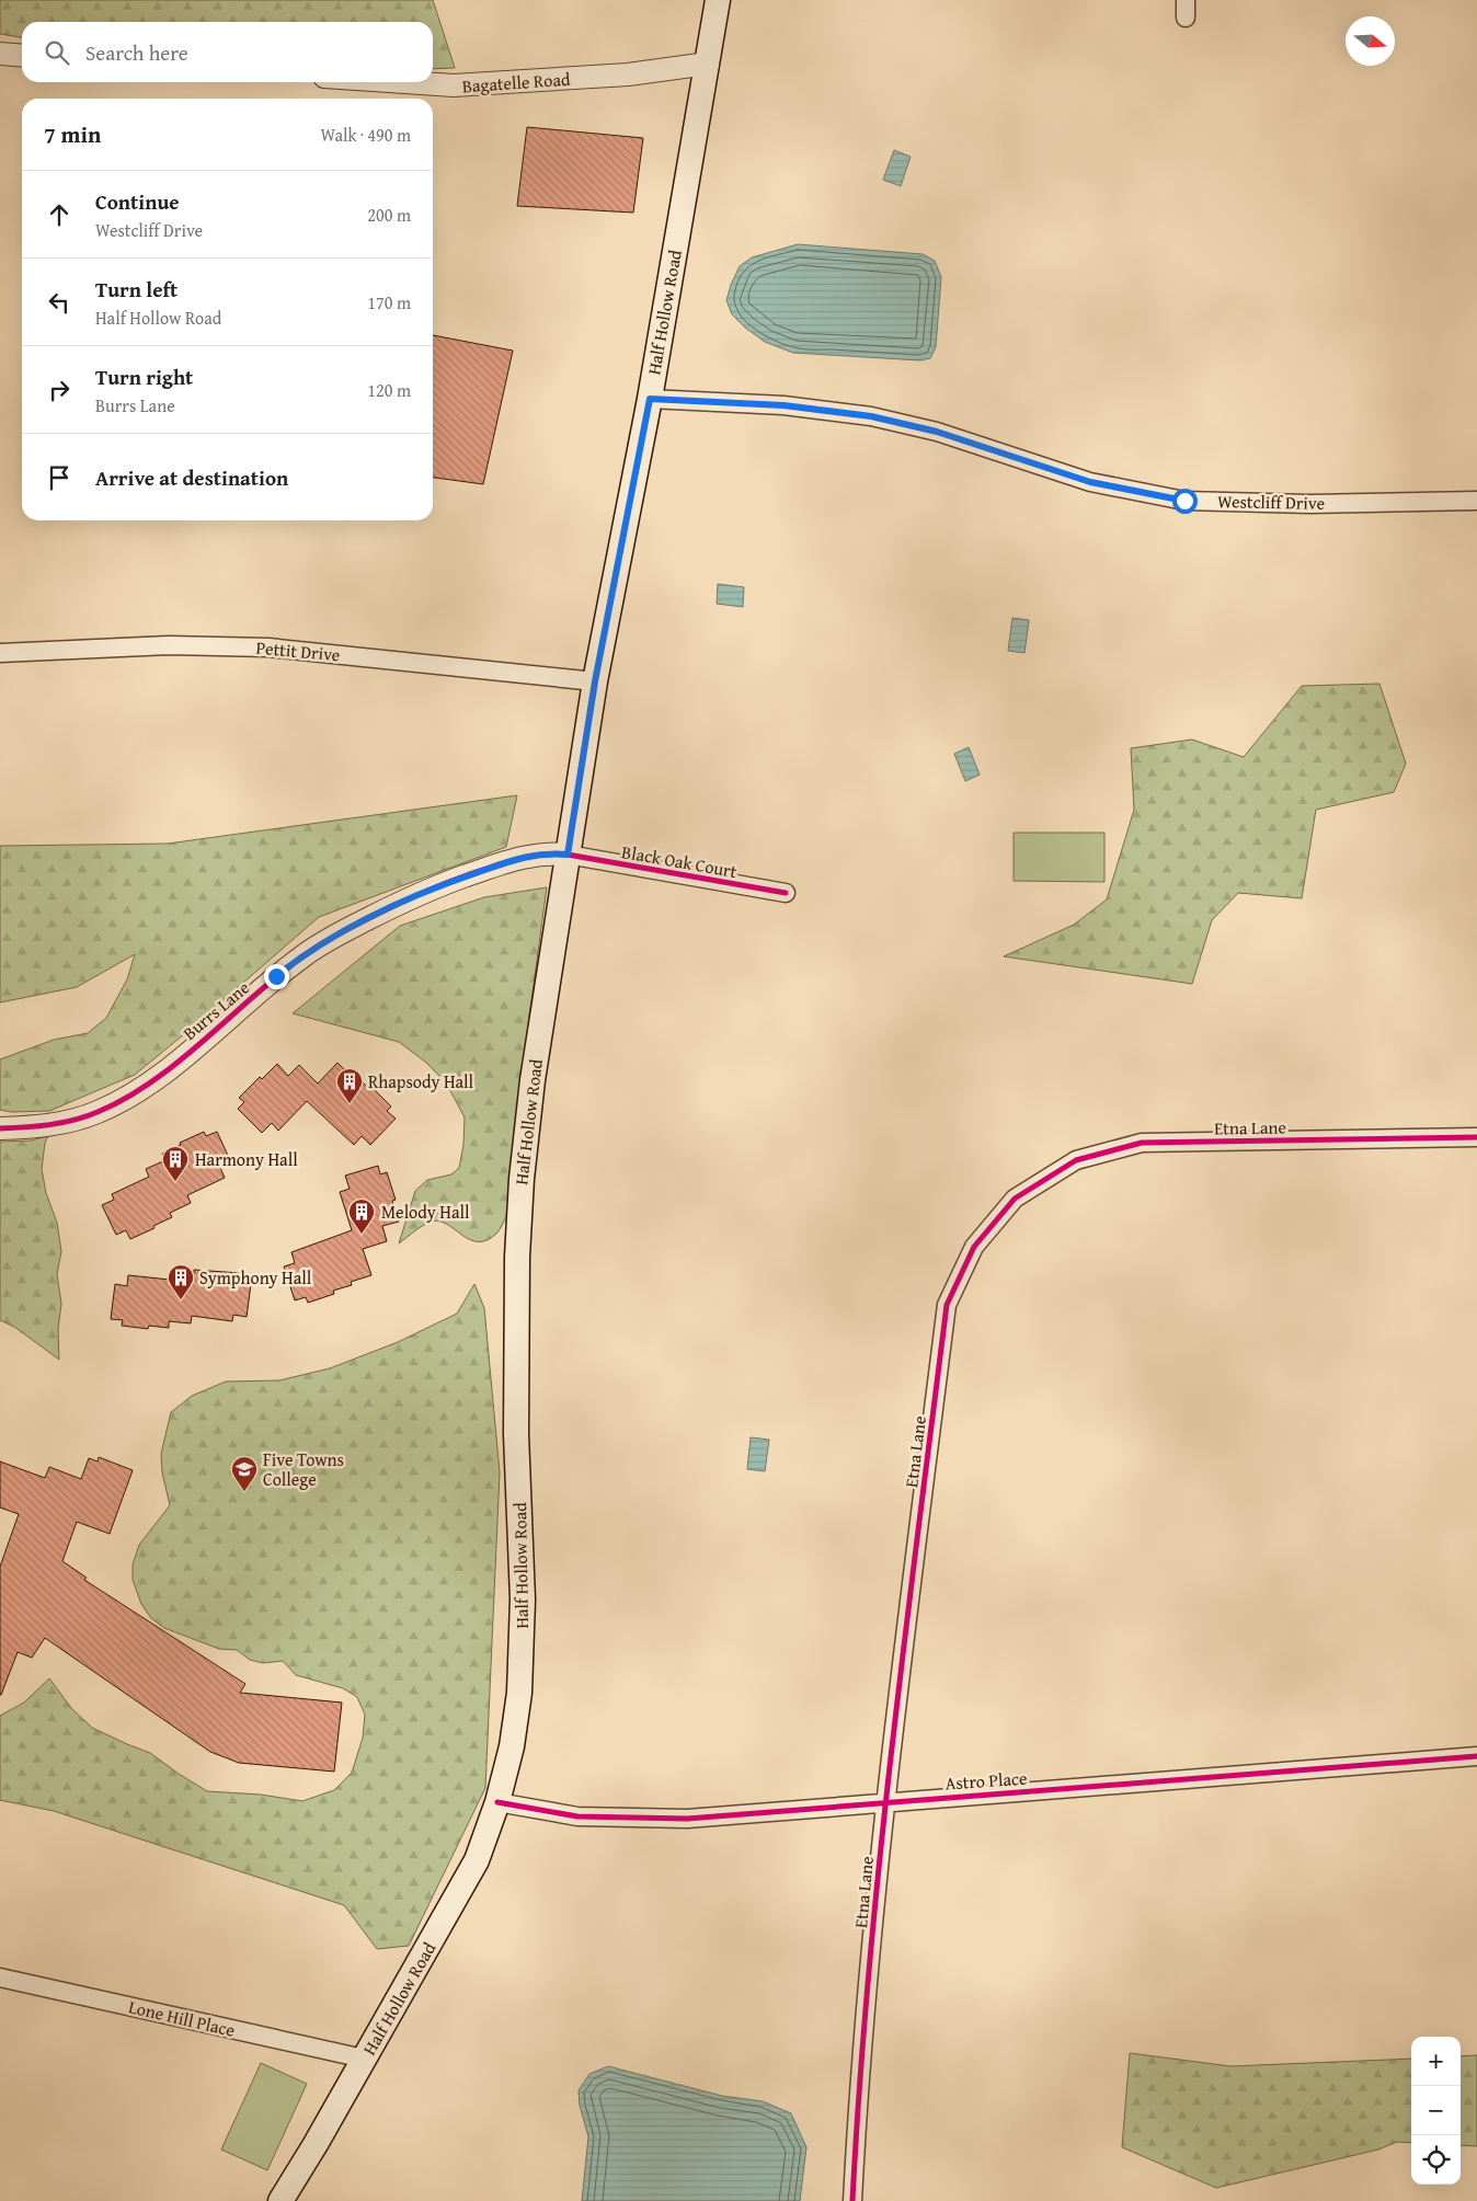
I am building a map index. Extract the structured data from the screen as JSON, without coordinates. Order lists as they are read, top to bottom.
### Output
{
  "streets": {
    "main road": ["Half Hollow Road"],
    "street": [
      "Bagatelle Road",
      "Westcliff Drive",
      "Pettit Drive",
      "Black Oak Court",
      "Burrs Lane",
      "Etna Lane",
      "Astro Place",
      "Lone Hill Place"
    ]
  },
  "crossings": [
    ["Bagatelle Road", "Half Hollow Road"],
    ["Half Hollow Road", "Westcliff Drive"],
    ["Half Hollow Road", "Pettit Drive"],
    ["Half Hollow Road", "Black Oak Court"],
    ["Half Hollow Road", "Burrs Lane"],
    ["Half Hollow Road", "Astro Place"],
    ["Half Hollow Road", "Lone Hill Place"],
    ["Black Oak Court", "Burrs Lane"],
    ["Etna Lane", "Astro Place"]
  ],
  "places": {
    "building": [
      "Rhapsody Hall",
      "Harmony Hall",
      "Melody Hall",
      "Symphony Hall"
    ],
    "school or university": ["Five Towns College"]
  },
  "north": "right",
  "page": {
    "search": "Search here",
    "heading": ["7 min", "Walk · 490 m"],
    "list": [
      ["Continue", "Westcliff Drive", "200 m"],
      ["Turn left", "Half Hollow Road", "170 m"],
      ["Turn right", "Burrs Lane", "120 m"],
      "Arrive at destination"
    ],
    "map_buttons": ["+", "−"]
  }
}
